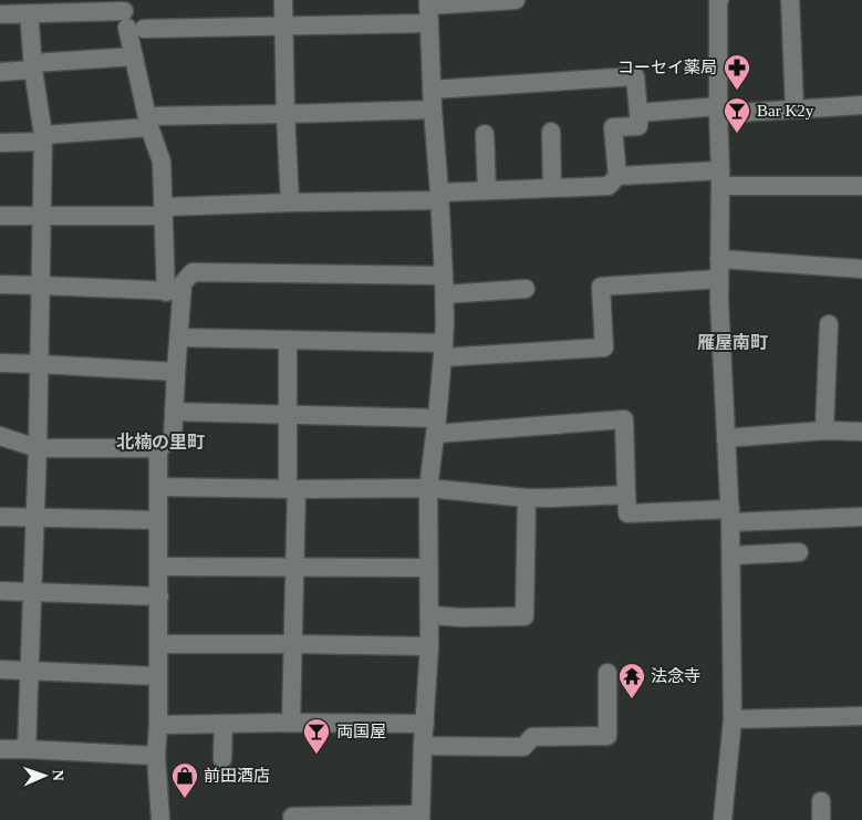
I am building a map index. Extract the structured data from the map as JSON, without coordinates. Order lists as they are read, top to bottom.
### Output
{
  "districts": ["雁屋南町", "北楠の里町"],
  "places": {
    "pharmacy": ["コーセイ薬局"],
    "bar": ["Bar K2y", "両国屋"],
    "temple": ["法念寺"],
    "shop": ["前田酒店"]
  },
  "north": "right"
}
